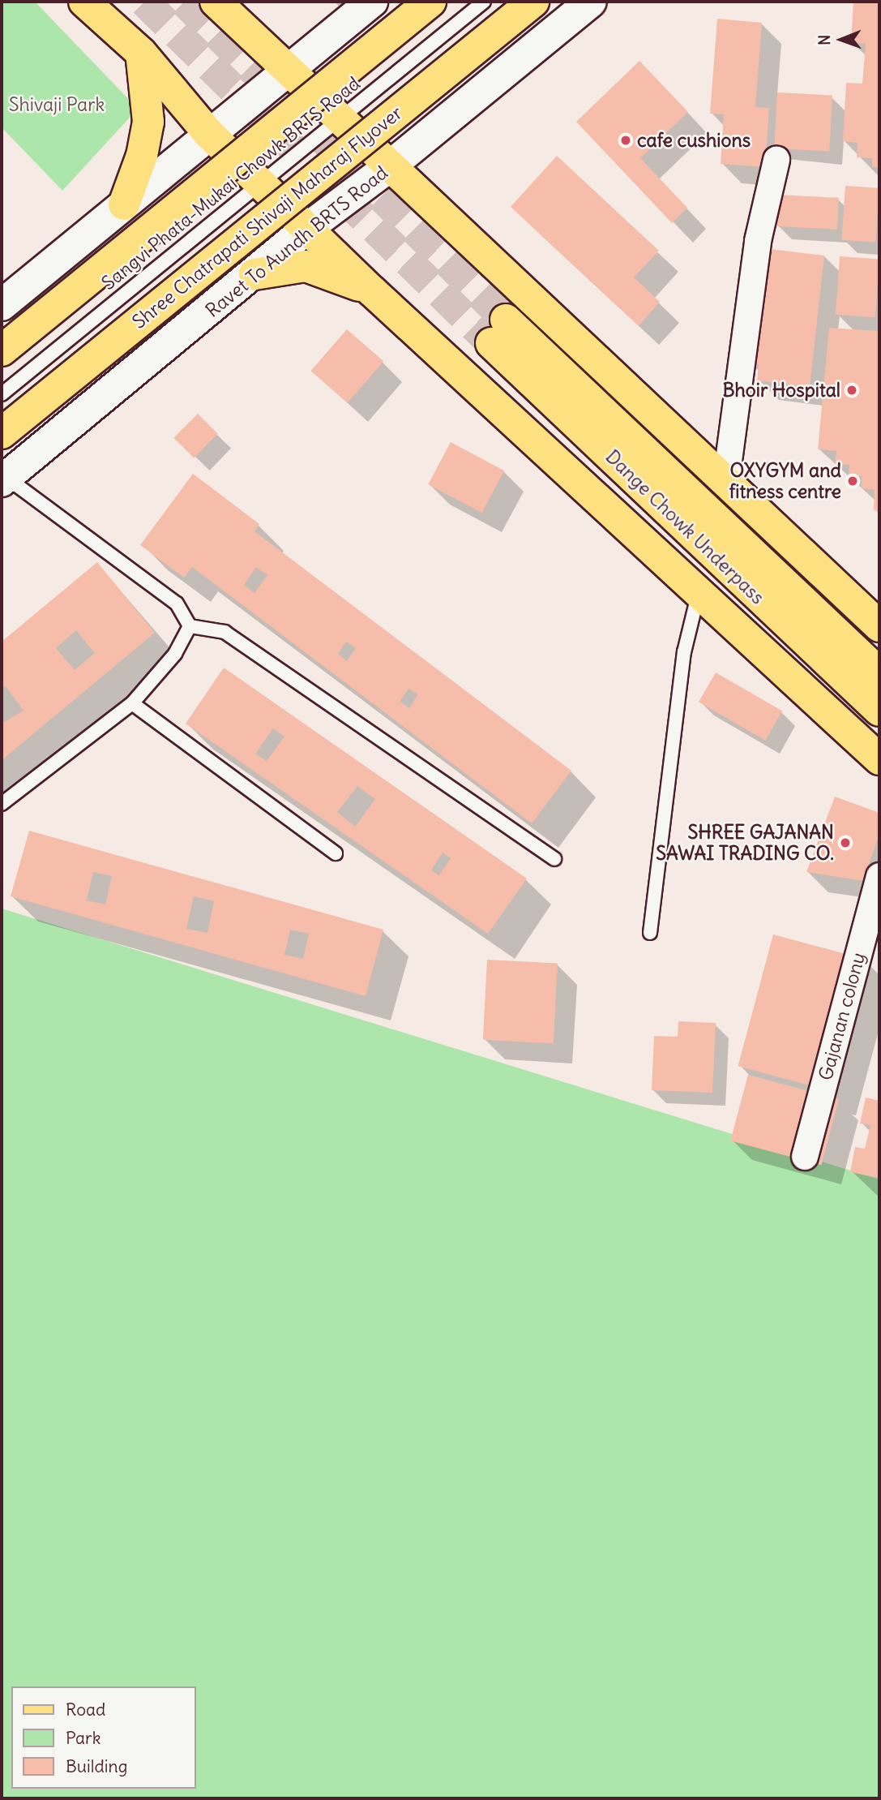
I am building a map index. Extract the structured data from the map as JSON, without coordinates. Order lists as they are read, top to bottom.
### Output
{
  "streets": {
    "main road": ["Shree Chatrapati Shivaji Maharaj Flyover", "Dange Chowk Underpass"],
    "street": ["Ravet To Aundh BRTS Road", "Gajanan colony"],
    "lane": ["Sangvi Phata-Mukai Chowk BRTS Road"]
  },
  "parks": ["Shivaji Park"],
  "places": [
    "cafe cushions",
    "Bhoir Hospital",
    "OXYGYM and fitness centre",
    "SHREE GAJANAN SAWAI TRADING CO."
  ],
  "legend": ["Road", "Park", "Building"],
  "north": "left"
}
